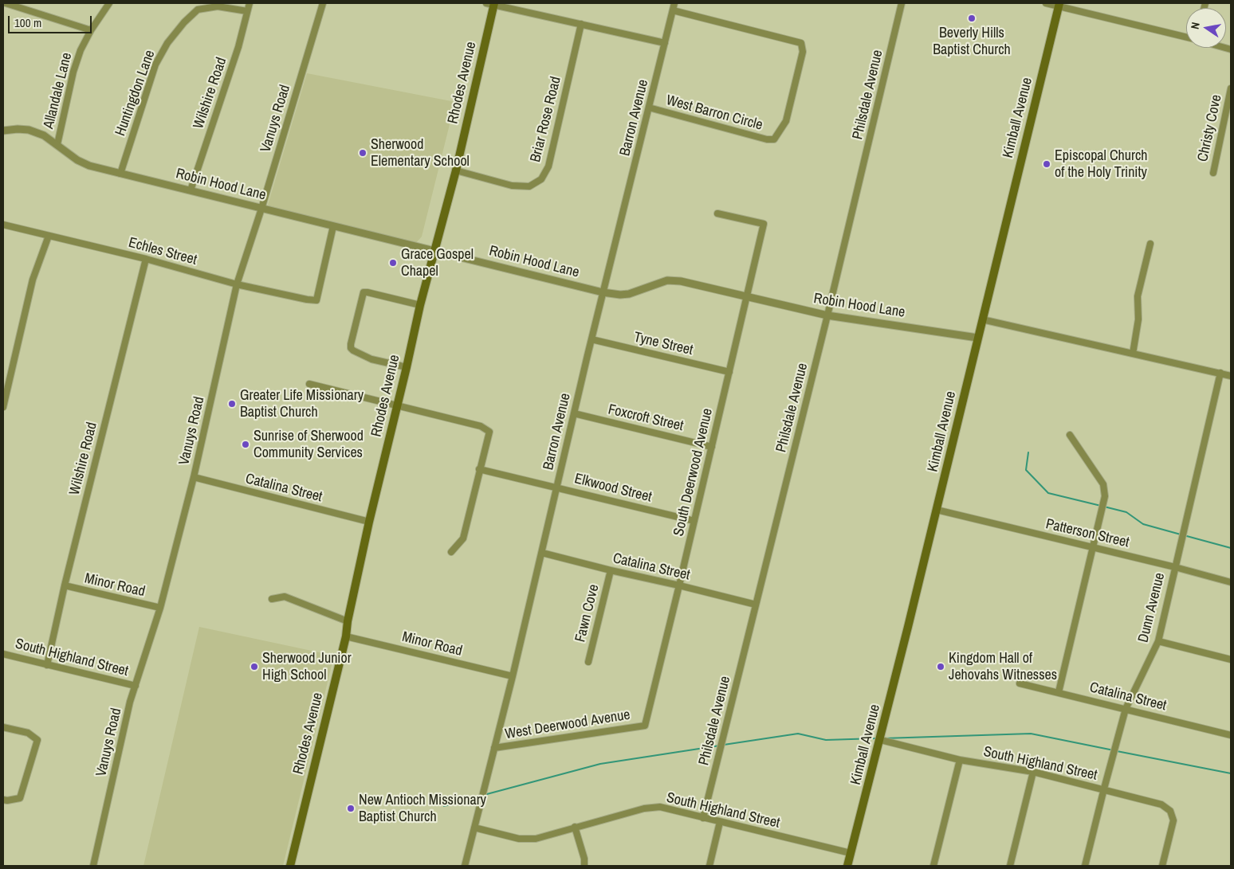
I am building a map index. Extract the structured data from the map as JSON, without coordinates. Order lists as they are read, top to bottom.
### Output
{
  "streets": {
    "main road": ["Rhodes Avenue", "Kimball Avenue"],
    "street": [
      "Allandale Lane",
      "Huntingdon Lane",
      "Wilshire Road",
      "Philsdale Avenue",
      "West Barron Circle",
      "Barron Avenue",
      "Vanuys Road",
      "Briar Rose Road",
      "Christy Cove",
      "Robin Hood Lane",
      "Echles Street",
      "Tyne Street",
      "Foxcroft Street",
      "South Deerwood Avenue",
      "Catalina Street",
      "Elkwood Street",
      "Patterson Street",
      "Minor Road",
      "Dunn Avenue",
      "Fawn Cove",
      "South Highland Street",
      "West Deerwood Avenue"
    ]
  },
  "crossings": [
    ["Rhodes Avenue", "Briar Rose Road"],
    ["Rhodes Avenue", "Robin Hood Lane"],
    ["Rhodes Avenue", "Catalina Street"],
    ["Rhodes Avenue", "Minor Road"],
    ["Allandale Lane", "Robin Hood Lane"],
    ["Huntingdon Lane", "Wilshire Road"],
    ["Huntingdon Lane", "Robin Hood Lane"],
    ["Wilshire Road", "Robin Hood Lane"],
    ["Wilshire Road", "Echles Street"],
    ["Wilshire Road", "Minor Road"],
    ["Wilshire Road", "South Highland Street"],
    ["Philsdale Avenue", "Robin Hood Lane"],
    ["Philsdale Avenue", "Catalina Street"],
    ["Philsdale Avenue", "South Highland Street"],
    ["West Barron Circle", "Barron Avenue"],
    ["Barron Avenue", "Robin Hood Lane"],
    ["Barron Avenue", "Tyne Street"],
    ["Barron Avenue", "Foxcroft Street"],
    ["Barron Avenue", "Catalina Street"],
    ["Barron Avenue", "Elkwood Street"],
    ["Barron Avenue", "Minor Road"],
    ["Barron Avenue", "South Highland Street"],
    ["Barron Avenue", "West Deerwood Avenue"],
    ["Kimball Avenue", "Robin Hood Lane"],
    ["Kimball Avenue", "Patterson Street"],
    ["Kimball Avenue", "South Highland Street"],
    ["Vanuys Road", "Robin Hood Lane"],
    ["Vanuys Road", "Echles Street"],
    ["Vanuys Road", "Catalina Street"],
    ["Vanuys Road", "Minor Road"],
    ["Vanuys Road", "South Highland Street"],
    ["Robin Hood Lane", "Echles Street"],
    ["Robin Hood Lane", "South Deerwood Avenue"],
    ["Tyne Street", "South Deerwood Avenue"],
    ["Foxcroft Street", "South Deerwood Avenue"],
    ["South Deerwood Avenue", "Catalina Street"],
    ["South Deerwood Avenue", "Elkwood Street"],
    ["South Deerwood Avenue", "West Deerwood Avenue"],
    ["Catalina Street", "Dunn Avenue"],
    ["Catalina Street", "Fawn Cove"],
    ["Patterson Street", "Dunn Avenue"],
    ["Dunn Avenue", "South Highland Street"]
  ],
  "places": [
    "Beverly Hills Baptist Church",
    "Sherwood Elementary School",
    "Episcopal Church of the Holy Trinity",
    "Grace Gospel Chapel",
    "Greater Life Missionary Baptist Church",
    "Sunrise of Sherwood Community Services",
    "Sherwood Junior High School",
    "Kingdom Hall of Jehovahs Witnesses",
    "New Antioch Missionary Baptist Church"
  ],
  "scale_bar": "100 m",
  "north": "left"
}
